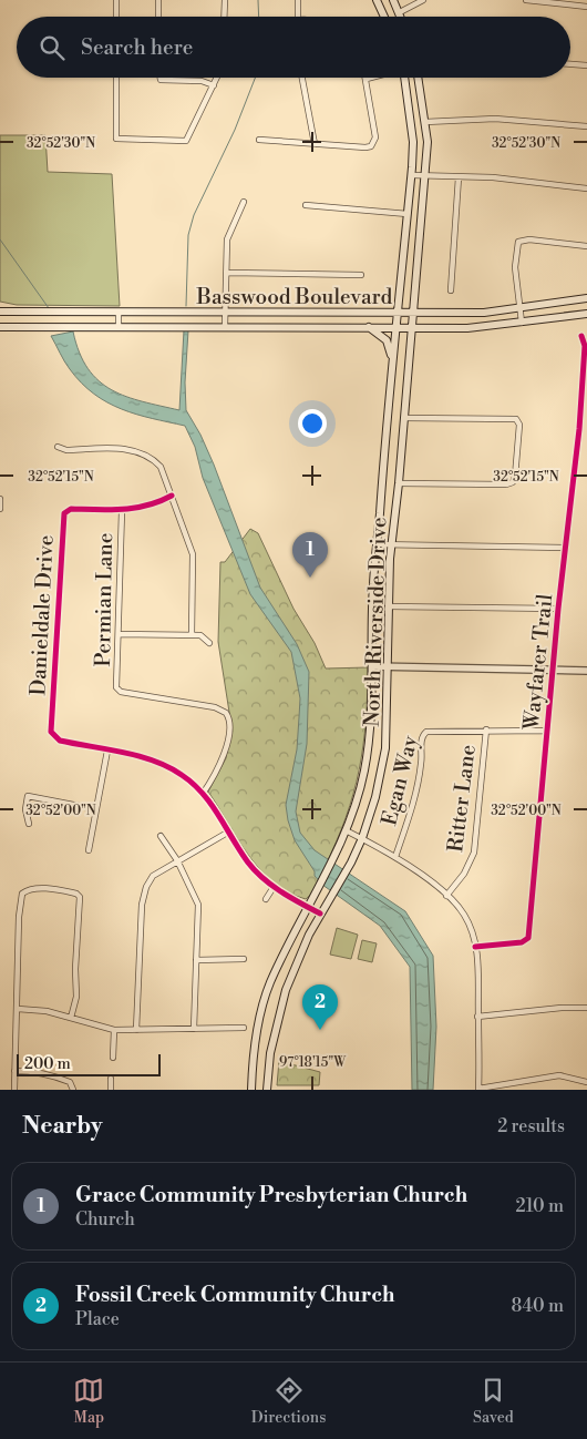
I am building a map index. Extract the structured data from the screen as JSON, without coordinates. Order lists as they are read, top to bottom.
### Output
{
  "streets": {
    "main road": ["Basswood Boulevard", "North Riverside Drive"],
    "street": [
      "Permian Lane",
      "Danieldale Drive",
      "Wayfarer Trail",
      "Egan Way",
      "Ritter Lane"
    ]
  },
  "crossings": [
    ["Basswood Boulevard", "North Riverside Drive"],
    ["Permian Lane", "Danieldale Drive"],
    ["Wayfarer Trail", "Egan Way"],
    ["Egan Way", "Ritter Lane"]
  ],
  "scale_bar": "200 m",
  "page": {
    "search": "Search here",
    "pins": ["1", "2"],
    "scale": "200 m",
    "heading": ["Nearby", "2 results"],
    "list": [
      {
        "mark": "1",
        "name": "Grace Community Presbyterian Church",
        "note": "Church",
        "value": "210 m"
      },
      {
        "mark": "2",
        "name": "Fossil Creek Community Church",
        "note": "Place",
        "value": "840 m"
      }
    ],
    "nav": ["Map", "Directions", "Saved"]
  },
  "coordinates": [
    "32°52'30\"N",
    "32°52'15\"N",
    "32°52'00\"N",
    "97°18'15\"W"
  ]
}
